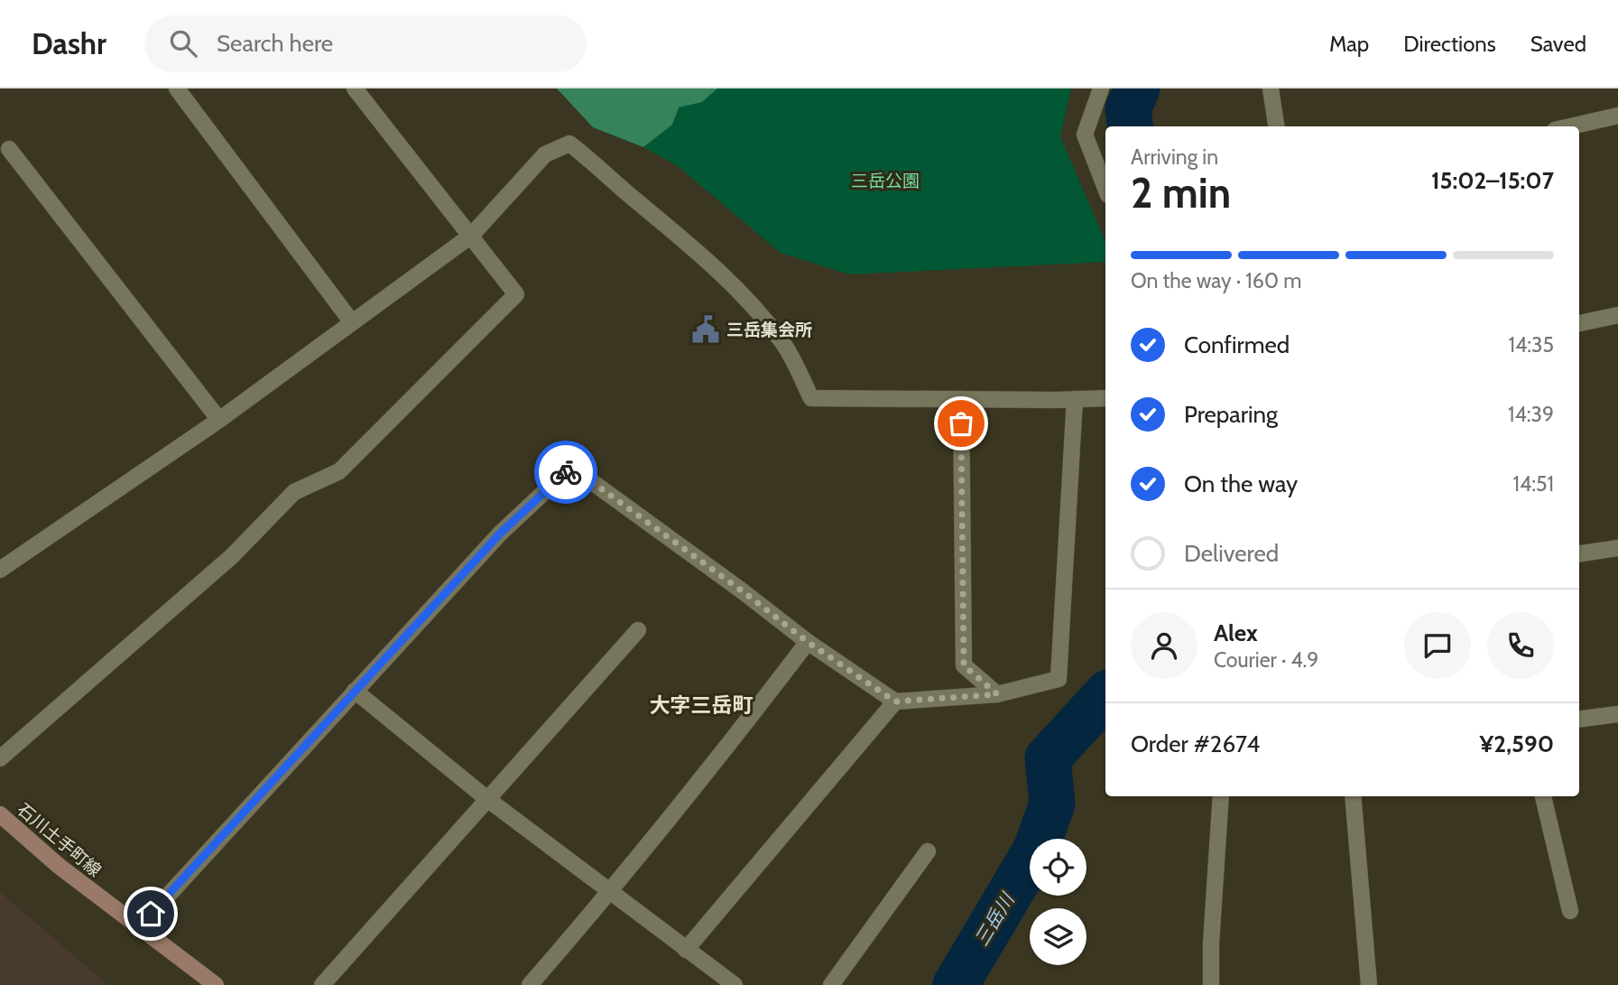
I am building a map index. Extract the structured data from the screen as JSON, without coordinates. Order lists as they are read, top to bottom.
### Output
{
  "streets": {
    "main road": ["石川土手町線"]
  },
  "districts": ["大字三岳町"],
  "water": ["三岳川"],
  "parks": ["三岳公園"],
  "places": {
    "public building": ["三岳集会所"]
  },
  "page": {
    "header": "Dashr",
    "search": "Search here",
    "nav": ["Map", "Directions", "Saved"],
    "heading": ["2 min", "Arriving in", "15:02–15:07"],
    "panel": [
      "Alex",
      "Courier · 4.9",
      "Order #2674",
      "¥2,590"
    ],
    "bar": "On the way · 160 m",
    "list": [
      ["Confirmed", "14:35"],
      ["Preparing", "14:39"],
      ["On the way", "14:51"],
      "Delivered"
    ]
  }
}
